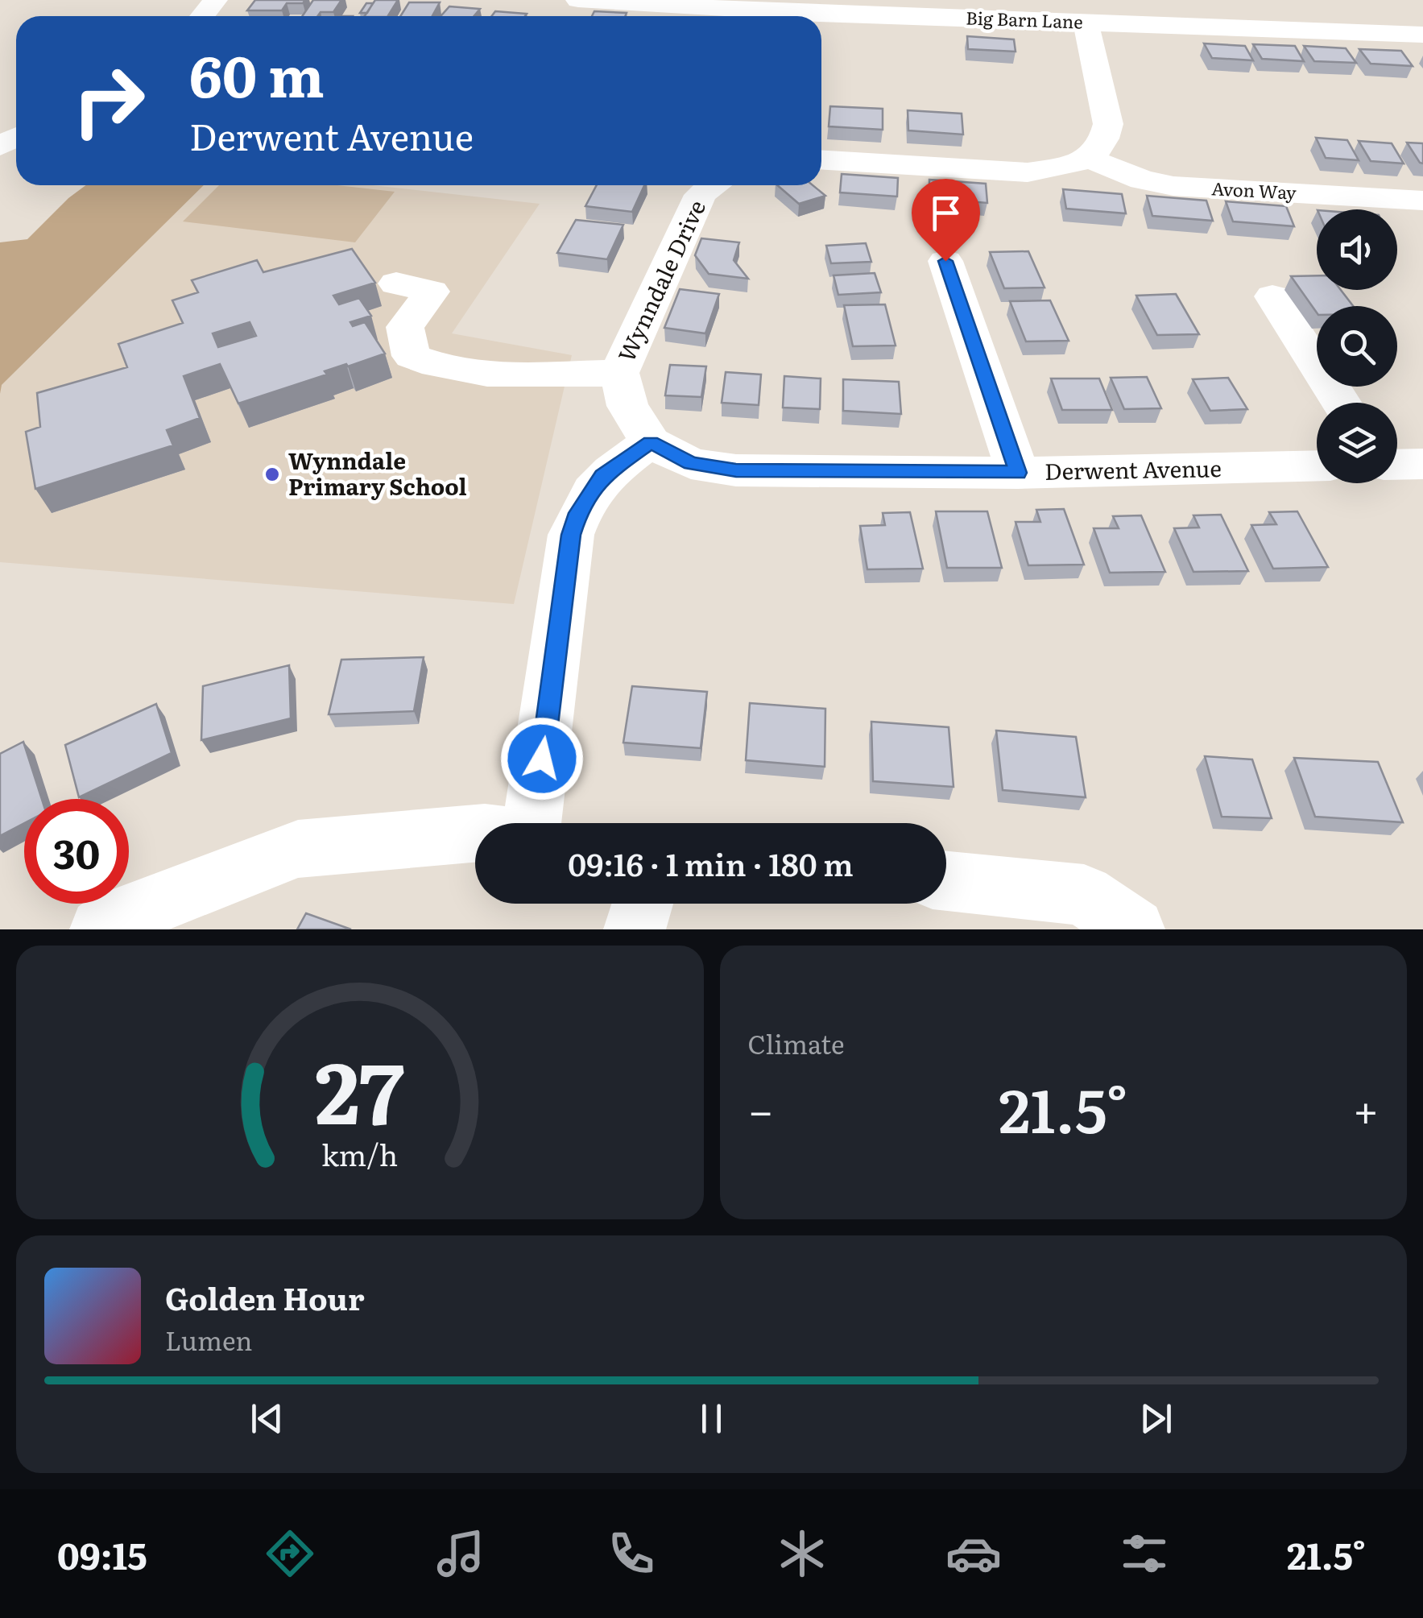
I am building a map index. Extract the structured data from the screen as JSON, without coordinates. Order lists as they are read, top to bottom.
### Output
{
  "streets": {
    "street": [
      "Big Barn Lane",
      "Avon Way",
      "Wynndale Drive",
      "Derwent Avenue"
    ]
  },
  "crossings": [
    ["Wynndale Drive", "Derwent Avenue"]
  ],
  "places": ["Wynndale Primary School"],
  "page": {
    "turn": ["60 m", "Derwent Avenue"],
    "limit": "30",
    "trip": "09:16 · 1 min · 180 m",
    "tile": "Climate",
    "heat": ["−", "21.5°", "+"],
    "song": ["Golden Hour", "Lumen"],
    "tabs": ["09:15", "21.5°"],
    "gauge": ["27", "km/h"]
  }
}
